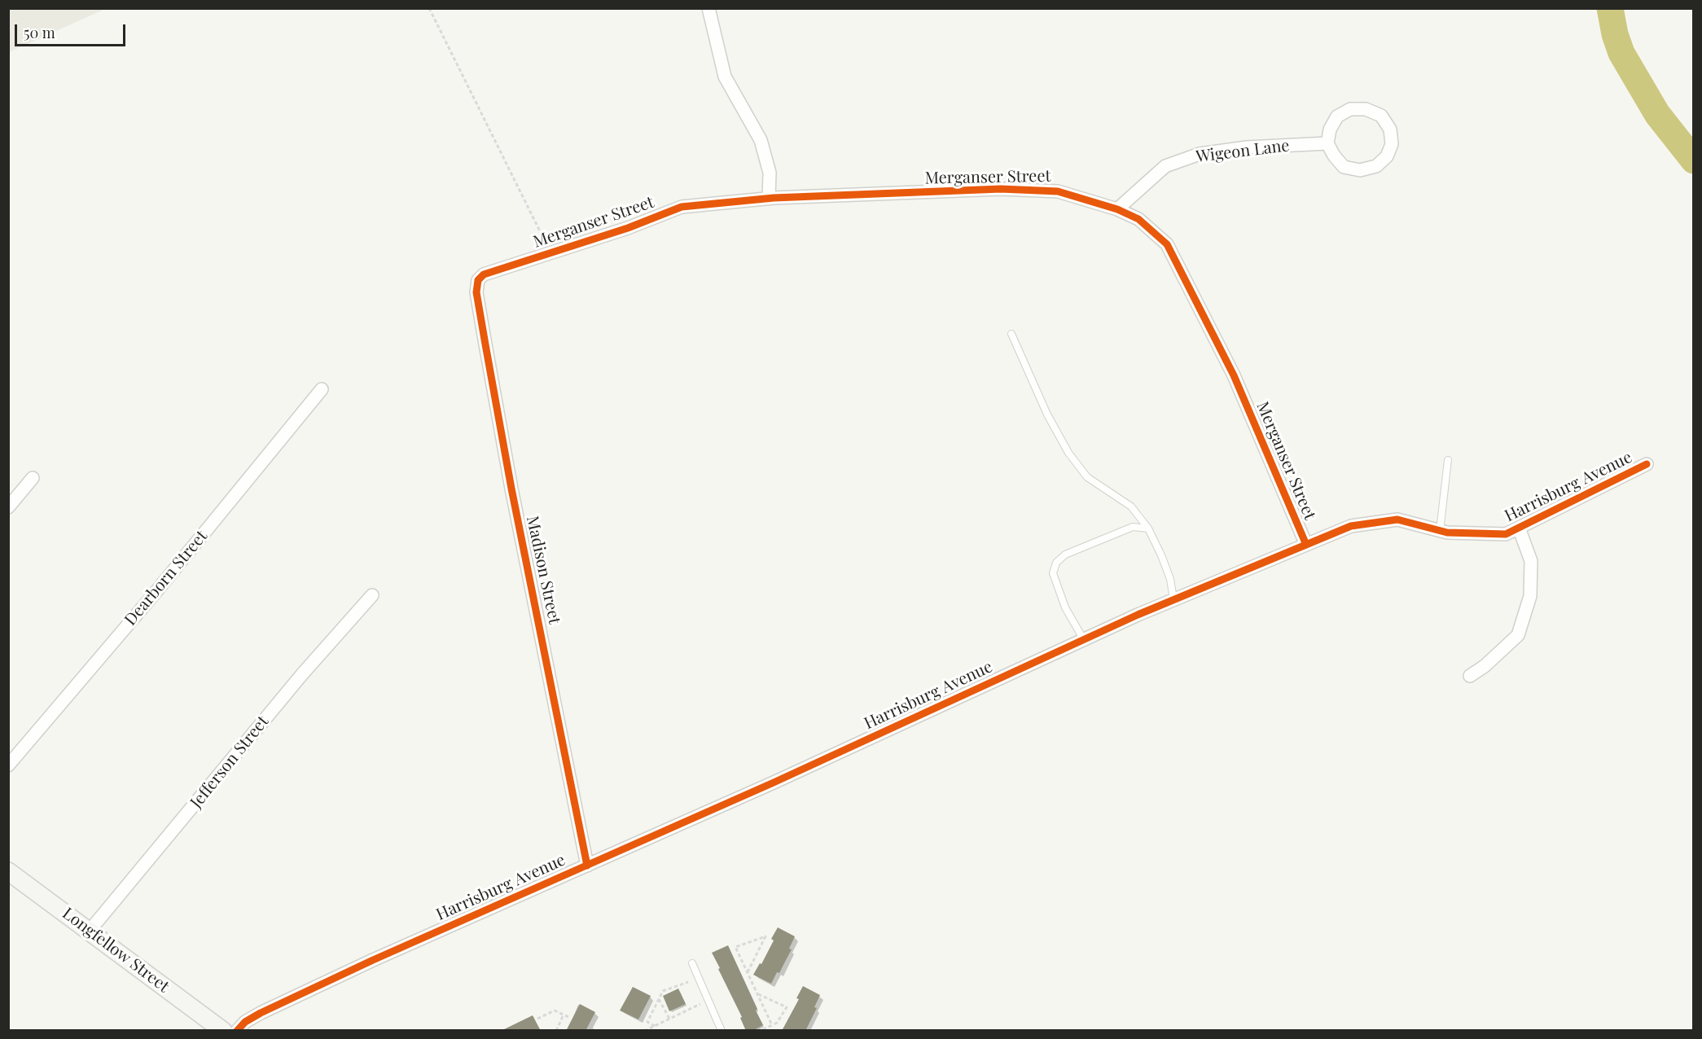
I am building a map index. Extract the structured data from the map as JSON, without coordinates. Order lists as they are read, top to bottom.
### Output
{
  "streets": {
    "street": [
      "Wigeon Lane",
      "Merganser Street",
      "Harrisburg Avenue",
      "Madison Street",
      "Dearborn Street",
      "Jefferson Street",
      "Longfellow Street"
    ]
  },
  "crossings": [
    ["Wigeon Lane", "Merganser Street"],
    ["Merganser Street", "Harrisburg Avenue"],
    ["Merganser Street", "Madison Street"],
    ["Harrisburg Avenue", "Madison Street"],
    ["Jefferson Street", "Longfellow Street"]
  ],
  "scale_bar": "50 m"
}
